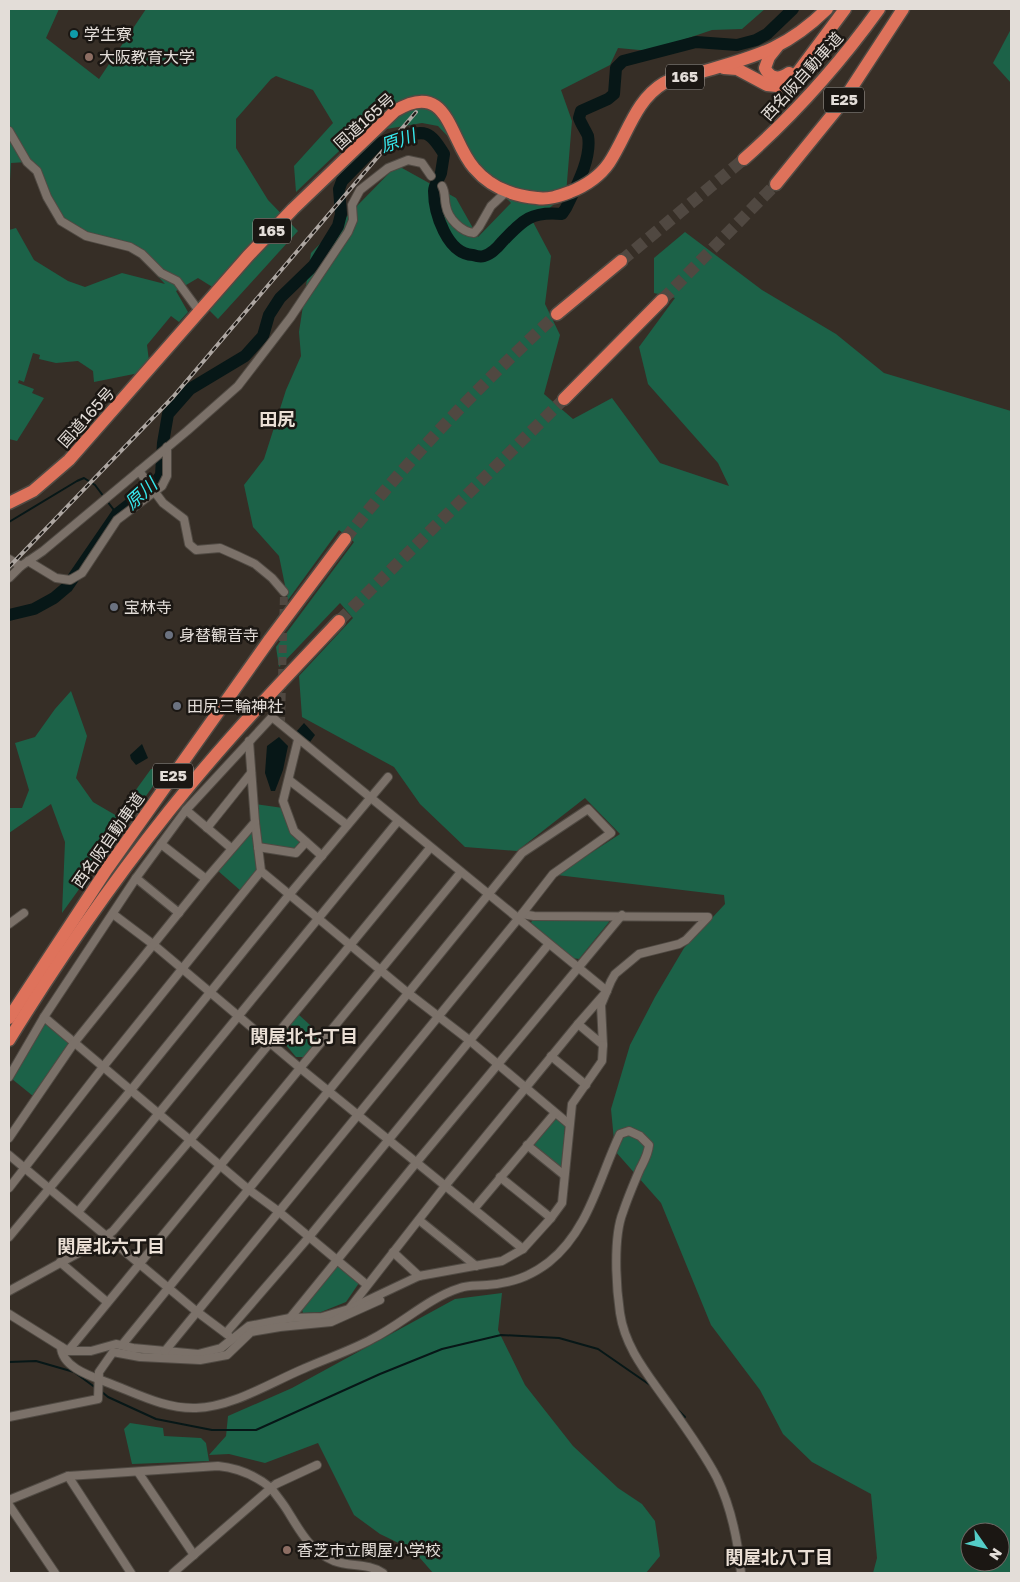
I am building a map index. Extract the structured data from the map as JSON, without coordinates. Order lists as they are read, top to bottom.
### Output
{
  "streets": {
    "highway": [
      "西名阪自動車道",
      "165",
      "E25",
      "国道165号"
    ]
  },
  "districts": [
    "田尻",
    "関屋北七丁目",
    "関屋北六丁目",
    "関屋北八丁目"
  ],
  "water": ["原川"],
  "places": [
    "学生寮",
    "大阪教育大学",
    "宝林寺",
    "身替観音寺",
    "田尻三輪神社",
    "香芝市立関屋小学校"
  ],
  "north": "bottom right"
}
